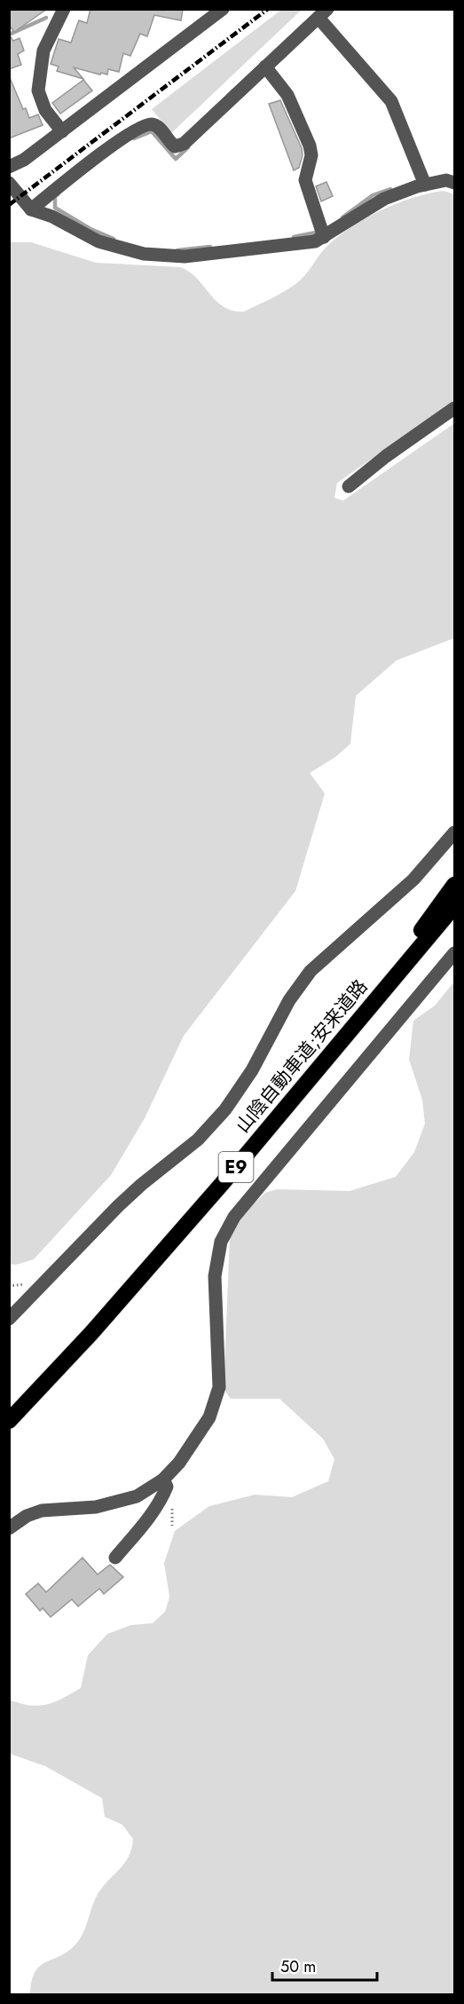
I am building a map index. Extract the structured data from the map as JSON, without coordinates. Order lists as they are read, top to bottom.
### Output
{
  "streets": {
    "highway": ["山陰自動車道;安来道路", "E9"]
  },
  "scale_bar": "50 m"
}
